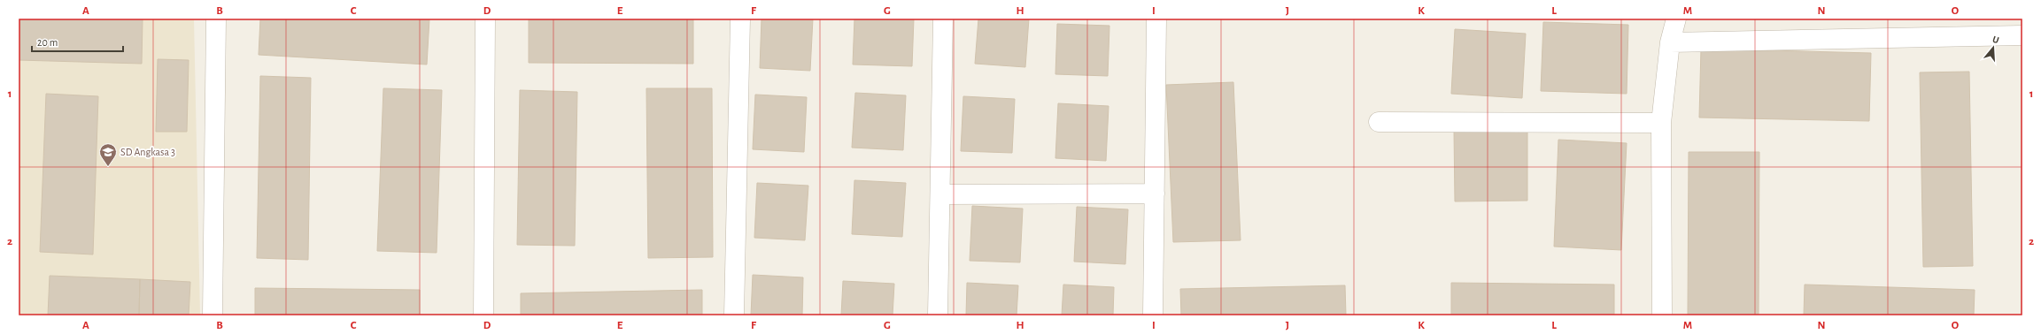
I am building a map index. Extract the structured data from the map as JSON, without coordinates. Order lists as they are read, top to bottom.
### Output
{
  "places": {
    "school or university": ["SD Angkasa 3"]
  },
  "scale_bar": "20 m",
  "north": "top",
  "grid": {
    "columns": [
      "A",
      "B",
      "C",
      "D",
      "E",
      "F",
      "G",
      "H",
      "I",
      "J",
      "K",
      "L",
      "M",
      "N",
      "O"
    ],
    "rows": ["1", "2"]
  }
}
